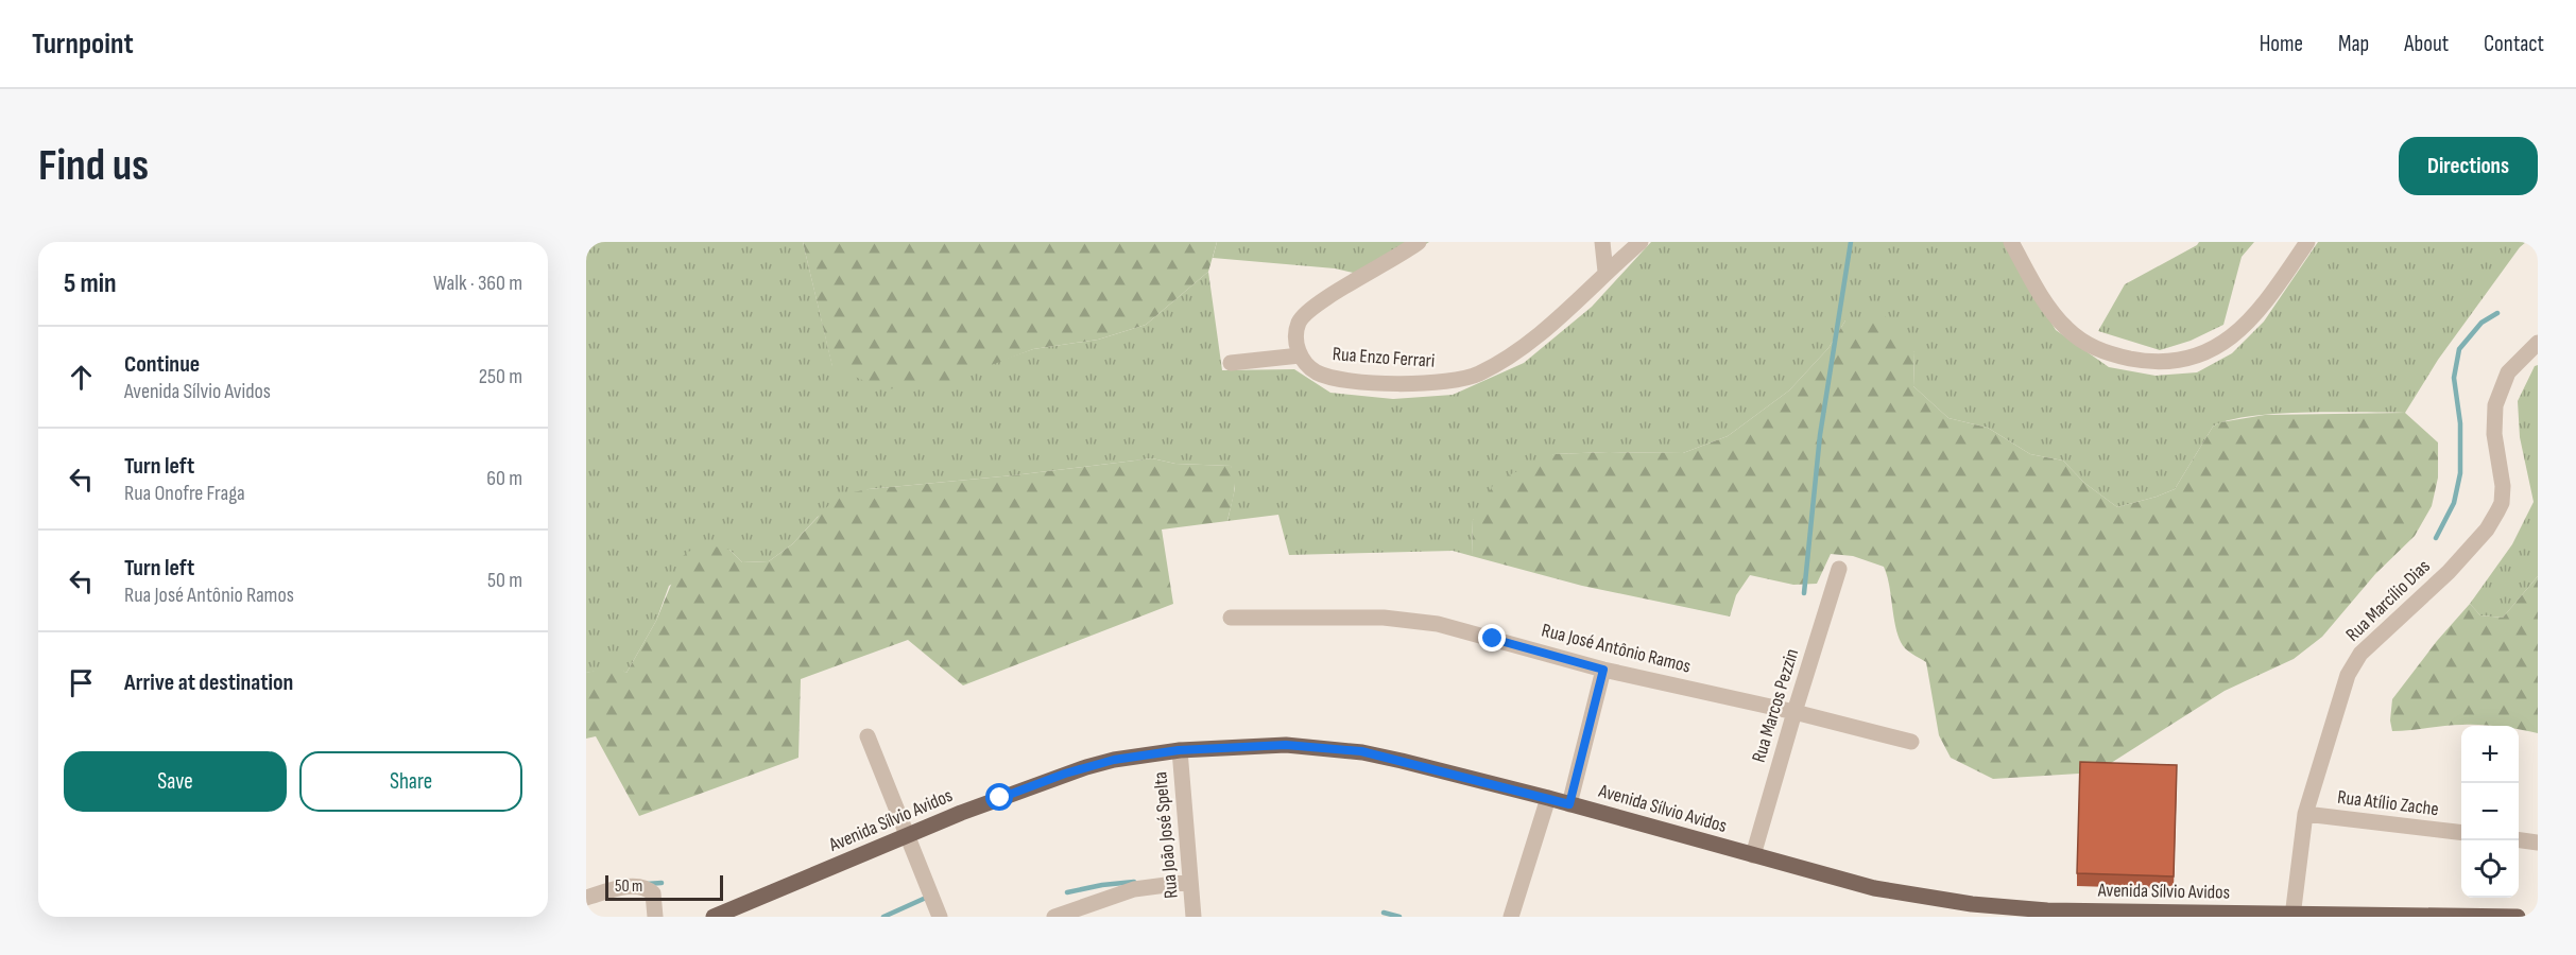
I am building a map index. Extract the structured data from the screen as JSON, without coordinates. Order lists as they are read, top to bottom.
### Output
{
  "streets": {
    "main road": ["Avenida Sílvio Avidos"],
    "street": [
      "Rua Enzo Ferrari",
      "Rua Marcílio Dias",
      "Rua José Antônio Ramos",
      "Rua Marcos Pezzin",
      "Rua Atílio Zache",
      "Rua João José Spelta"
    ]
  },
  "crossings": [
    ["Rua Marcílio Dias", "Rua Atílio Zache"],
    ["Rua Marcílio Dias", "Avenida Sílvio Avidos"],
    ["Rua José Antônio Ramos", "Rua Marcos Pezzin"],
    ["Rua Marcos Pezzin", "Avenida Sílvio Avidos"],
    ["Avenida Sílvio Avidos", "Rua João José Spelta"]
  ],
  "scale_bar": "50 m",
  "page": {
    "header": "Turnpoint",
    "nav": [
      "Home",
      "Map",
      "About",
      "Contact"
    ],
    "buttons": [
      "Directions",
      ["Save", "Share"]
    ],
    "title": "Find us",
    "heading": ["5 min", "Walk · 360 m"],
    "list": [
      ["Continue", "Avenida Sílvio Avidos", "250 m"],
      ["Turn left", "Rua Onofre Fraga", "60 m"],
      ["Turn left", "Rua José Antônio Ramos", "50 m"],
      "Arrive at destination"
    ],
    "map_buttons": ["+", "−"],
    "scale": "50 m"
  }
}
